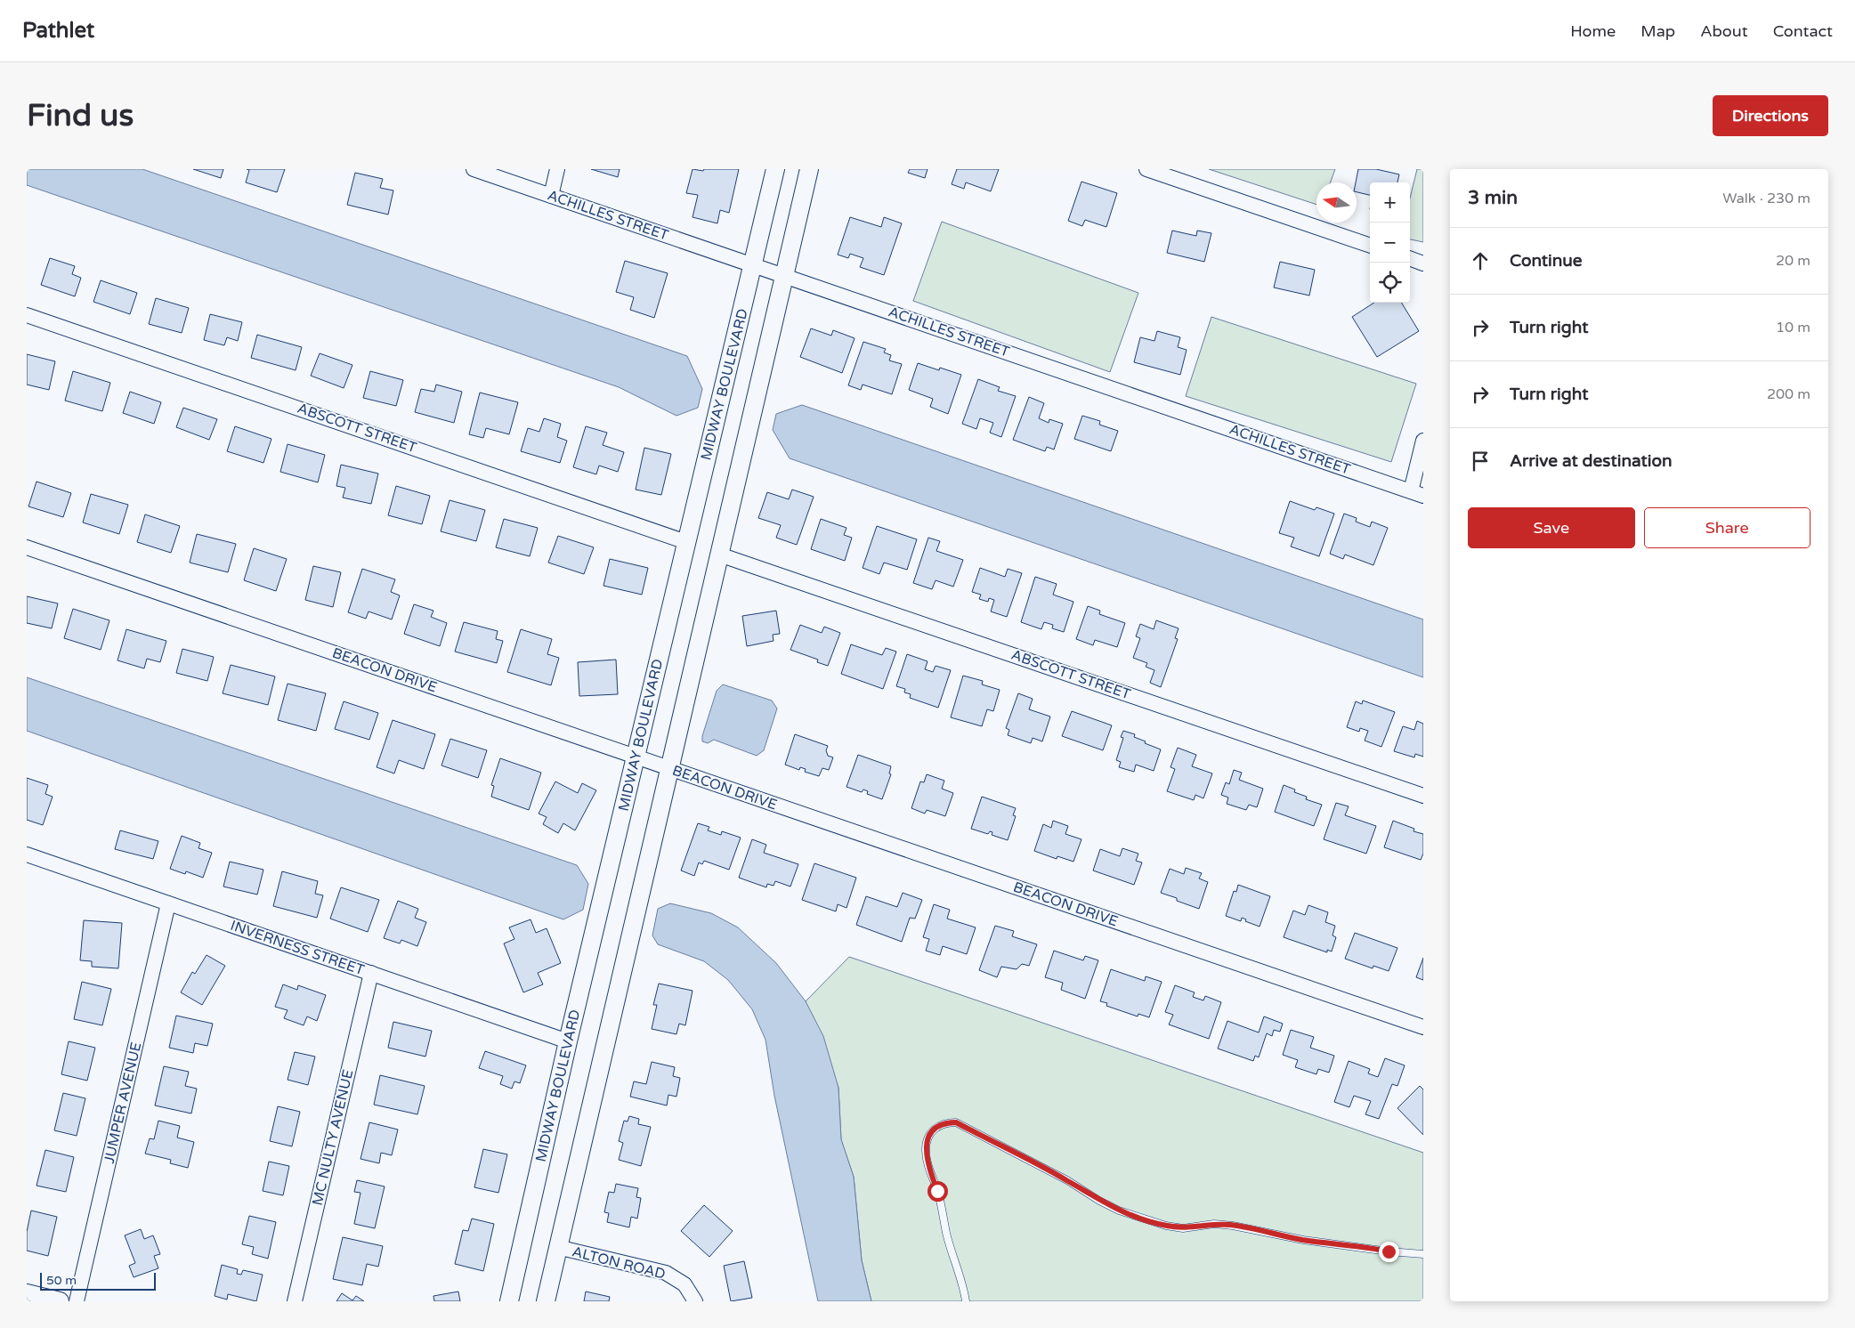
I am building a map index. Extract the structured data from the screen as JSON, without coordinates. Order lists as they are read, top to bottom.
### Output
{
  "streets": {
    "street": [
      "ACHILLES STREET",
      "MIDWAY BOULEVARD",
      "ABSCOTT STREET",
      "BEACON DRIVE",
      "INVERNESS STREET",
      "JUMPER AVENUE",
      "MC NULTY AVENUE",
      "ALTON ROAD"
    ]
  },
  "crossings": [
    ["ACHILLES STREET", "MIDWAY BOULEVARD"],
    ["MIDWAY BOULEVARD", "ABSCOTT STREET"],
    ["MIDWAY BOULEVARD", "BEACON DRIVE"],
    ["MIDWAY BOULEVARD", "INVERNESS STREET"],
    ["INVERNESS STREET", "JUMPER AVENUE"],
    ["INVERNESS STREET", "MC NULTY AVENUE"]
  ],
  "scale_bar": "50 m",
  "north": "left",
  "page": {
    "header": "Pathlet",
    "nav": [
      "Home",
      "Map",
      "About",
      "Contact"
    ],
    "buttons": [
      "Directions",
      ["Save", "Share"]
    ],
    "title": "Find us",
    "heading": ["3 min", "Walk · 230 m"],
    "map_buttons": ["+", "−"],
    "list": [
      ["Continue", "20 m"],
      ["Turn right", "10 m"],
      ["Turn right", "200 m"],
      "Arrive at destination"
    ],
    "scale": "50 m"
  }
}
